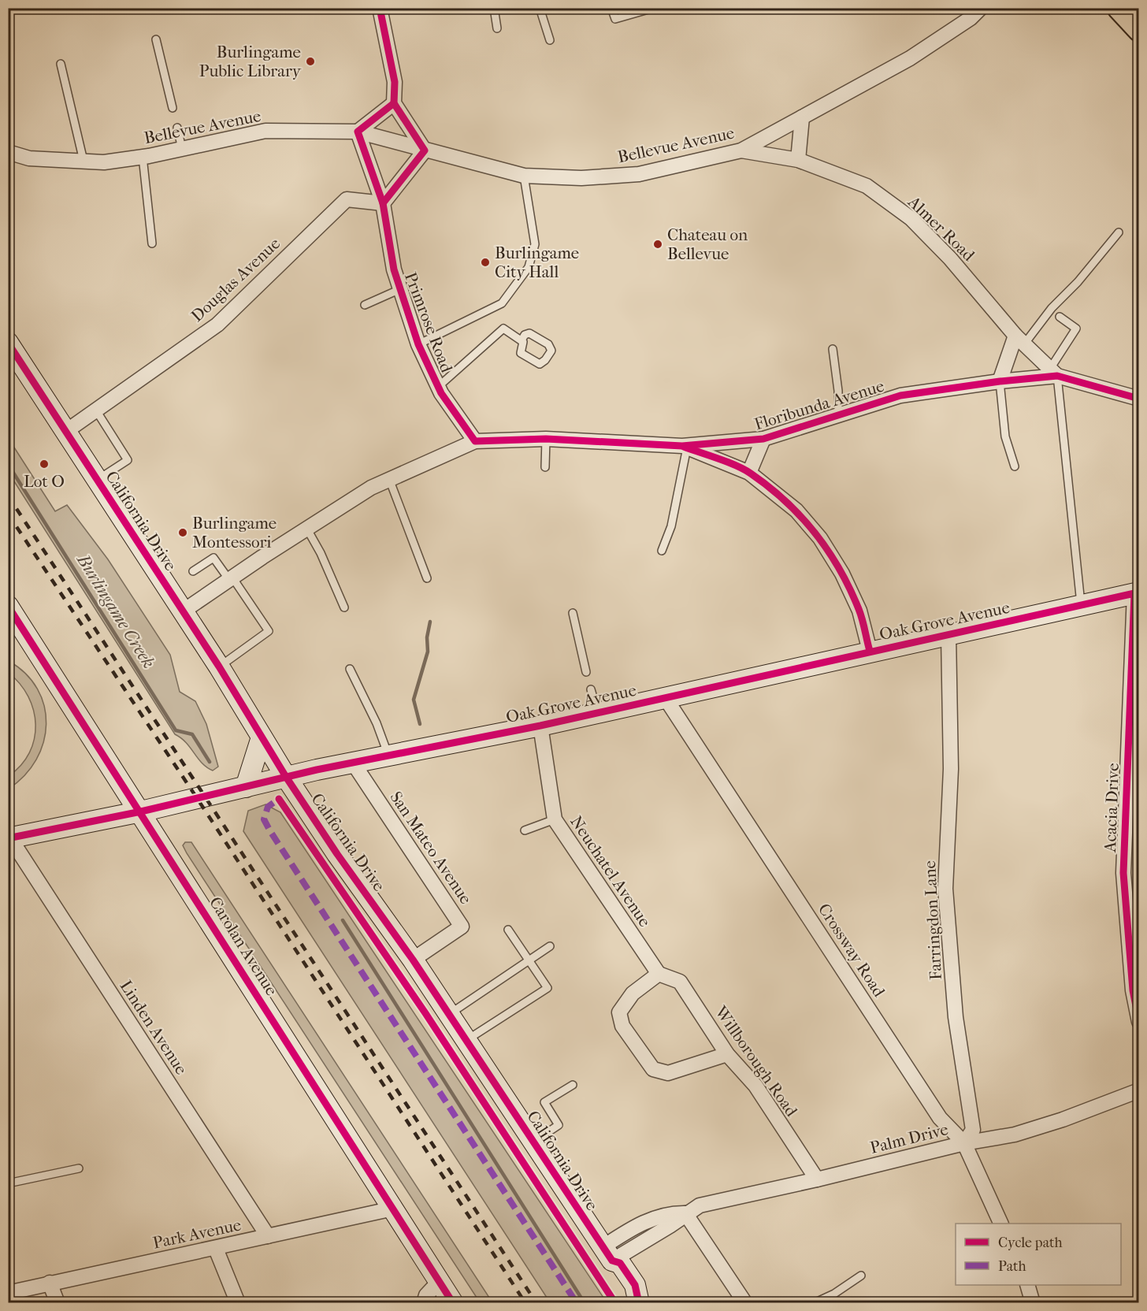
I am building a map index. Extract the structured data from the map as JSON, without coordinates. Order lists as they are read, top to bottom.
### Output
{
  "streets": {
    "street": [
      "Bellevue Avenue",
      "Almer Road",
      "Douglas Avenue",
      "Primrose Road",
      "Floribunda Avenue",
      "California Drive",
      "Oak Grove Avenue",
      "Acacia Drive",
      "San Mateo Avenue",
      "Neuchatel Avenue",
      "Farringdon Lane",
      "Carolan Avenue",
      "Crossway Road",
      "Linden Avenue",
      "Willborough Road",
      "Palm Drive",
      "Park Avenue"
    ]
  },
  "crossings": [
    ["Bellevue Avenue", "Almer Road"],
    ["Bellevue Avenue", "Primrose Road"],
    ["Almer Road", "Floribunda Avenue"],
    ["Douglas Avenue", "Primrose Road"],
    ["Douglas Avenue", "California Drive"],
    ["Primrose Road", "Floribunda Avenue"],
    ["Floribunda Avenue", "California Drive"],
    ["California Drive", "Oak Grove Avenue"],
    ["California Drive", "San Mateo Avenue"],
    ["California Drive", "Palm Drive"],
    ["Oak Grove Avenue", "Acacia Drive"],
    ["Oak Grove Avenue", "San Mateo Avenue"],
    ["Oak Grove Avenue", "Neuchatel Avenue"],
    ["Oak Grove Avenue", "Farringdon Lane"],
    ["Oak Grove Avenue", "Carolan Avenue"],
    ["Oak Grove Avenue", "Crossway Road"],
    ["Oak Grove Avenue", "Linden Avenue"],
    ["Neuchatel Avenue", "Willborough Road"],
    ["Farringdon Lane", "Crossway Road"],
    ["Farringdon Lane", "Palm Drive"],
    ["Carolan Avenue", "Park Avenue"],
    ["Crossway Road", "Palm Drive"],
    ["Linden Avenue", "Park Avenue"],
    ["Willborough Road", "Palm Drive"]
  ],
  "water": ["Burlingame Creek"],
  "places": [
    "Burlingame Public Library",
    "Chateau on Bellevue",
    "Burlingame City Hall",
    "Lot O",
    "Burlingame Montessori"
  ],
  "legend": ["Cycle path", "Path"]
}
